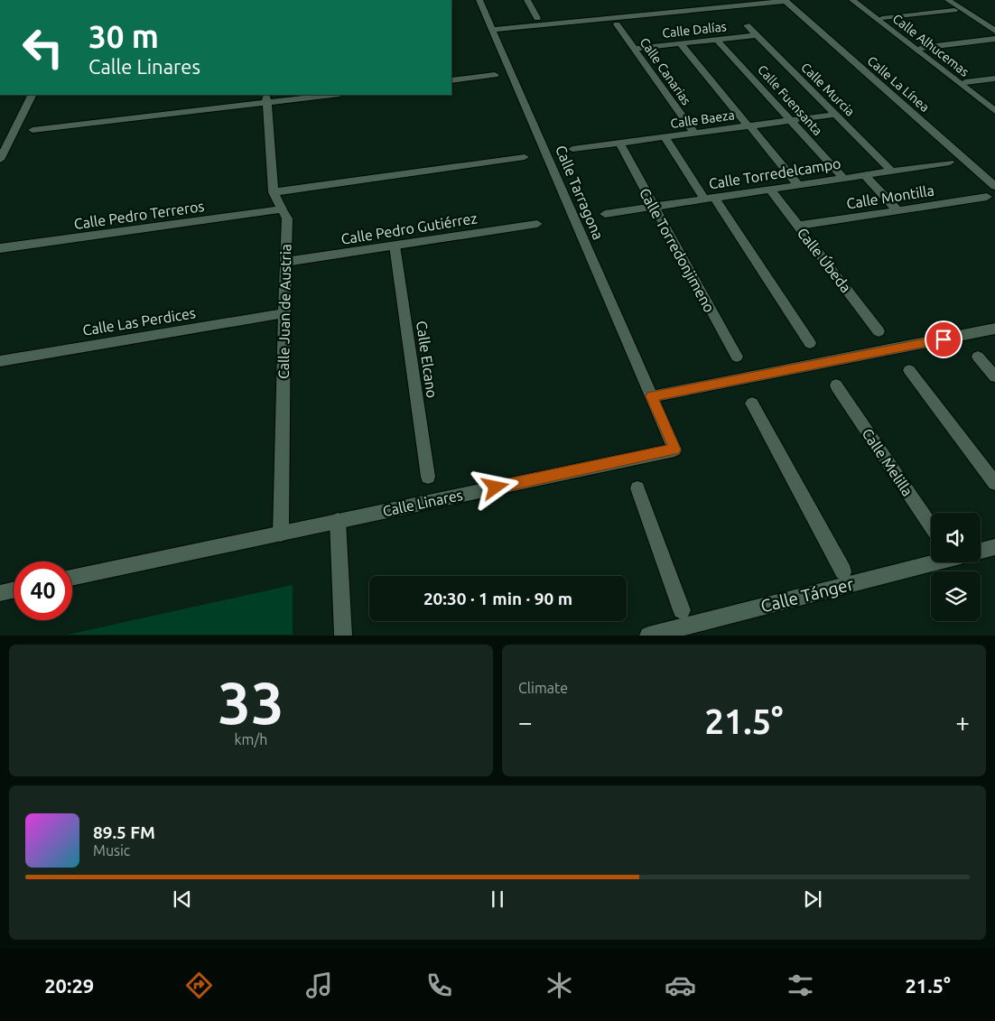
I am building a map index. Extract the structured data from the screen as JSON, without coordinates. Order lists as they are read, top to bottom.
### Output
{
  "streets": {
    "street": [
      "Calle Dalías",
      "Calle Alhucemas",
      "Calle Canarias",
      "Calle La Línea",
      "Calle Murcia",
      "Calle Fuensanta",
      "Calle Baeza",
      "Calle Torredelcampo",
      "Calle Tarragona",
      "Calle Montilla",
      "Calle Pedro Terreros",
      "Calle Pedro Gutiérrez",
      "Calle Torredonjimeno",
      "Calle Úbeda",
      "Calle Juan de Austria",
      "Calle Las Perdices",
      "Calle Elcano",
      "Calle Melilla",
      "Calle Linares",
      "Calle Tánger"
    ]
  },
  "crossings": [
    ["Calle Dalías", "Calle Canarias"],
    ["Calle Dalías", "Calle Murcia"],
    ["Calle Dalías", "Calle Fuensanta"],
    ["Calle Canarias", "Calle Baeza"],
    ["Calle Murcia", "Calle Baeza"],
    ["Calle Murcia", "Calle Torredelcampo"],
    ["Calle Fuensanta", "Calle Baeza"],
    ["Calle Fuensanta", "Calle Torredelcampo"],
    ["Calle Baeza", "Calle Torredonjimeno"],
    ["Calle Torredelcampo", "Calle Torredonjimeno"],
    ["Calle Torredelcampo", "Calle Úbeda"],
    ["Calle Tarragona", "Calle Linares"],
    ["Calle Montilla", "Calle Úbeda"],
    ["Calle Pedro Terreros", "Calle Juan de Austria"],
    ["Calle Pedro Gutiérrez", "Calle Juan de Austria"],
    ["Calle Pedro Gutiérrez", "Calle Elcano"],
    ["Calle Juan de Austria", "Calle Las Perdices"],
    ["Calle Juan de Austria", "Calle Linares"]
  ],
  "page": {
    "turn": ["30 m", "Calle Linares"],
    "limit": "40",
    "trip": "20:30 · 1 min · 90 m",
    "tile": [
      ["33", "km/h"],
      "Climate"
    ],
    "heat": ["−", "21.5°", "+"],
    "song": ["89.5 FM", "Music"],
    "tabs": ["20:29", "21.5°"]
  }
}
